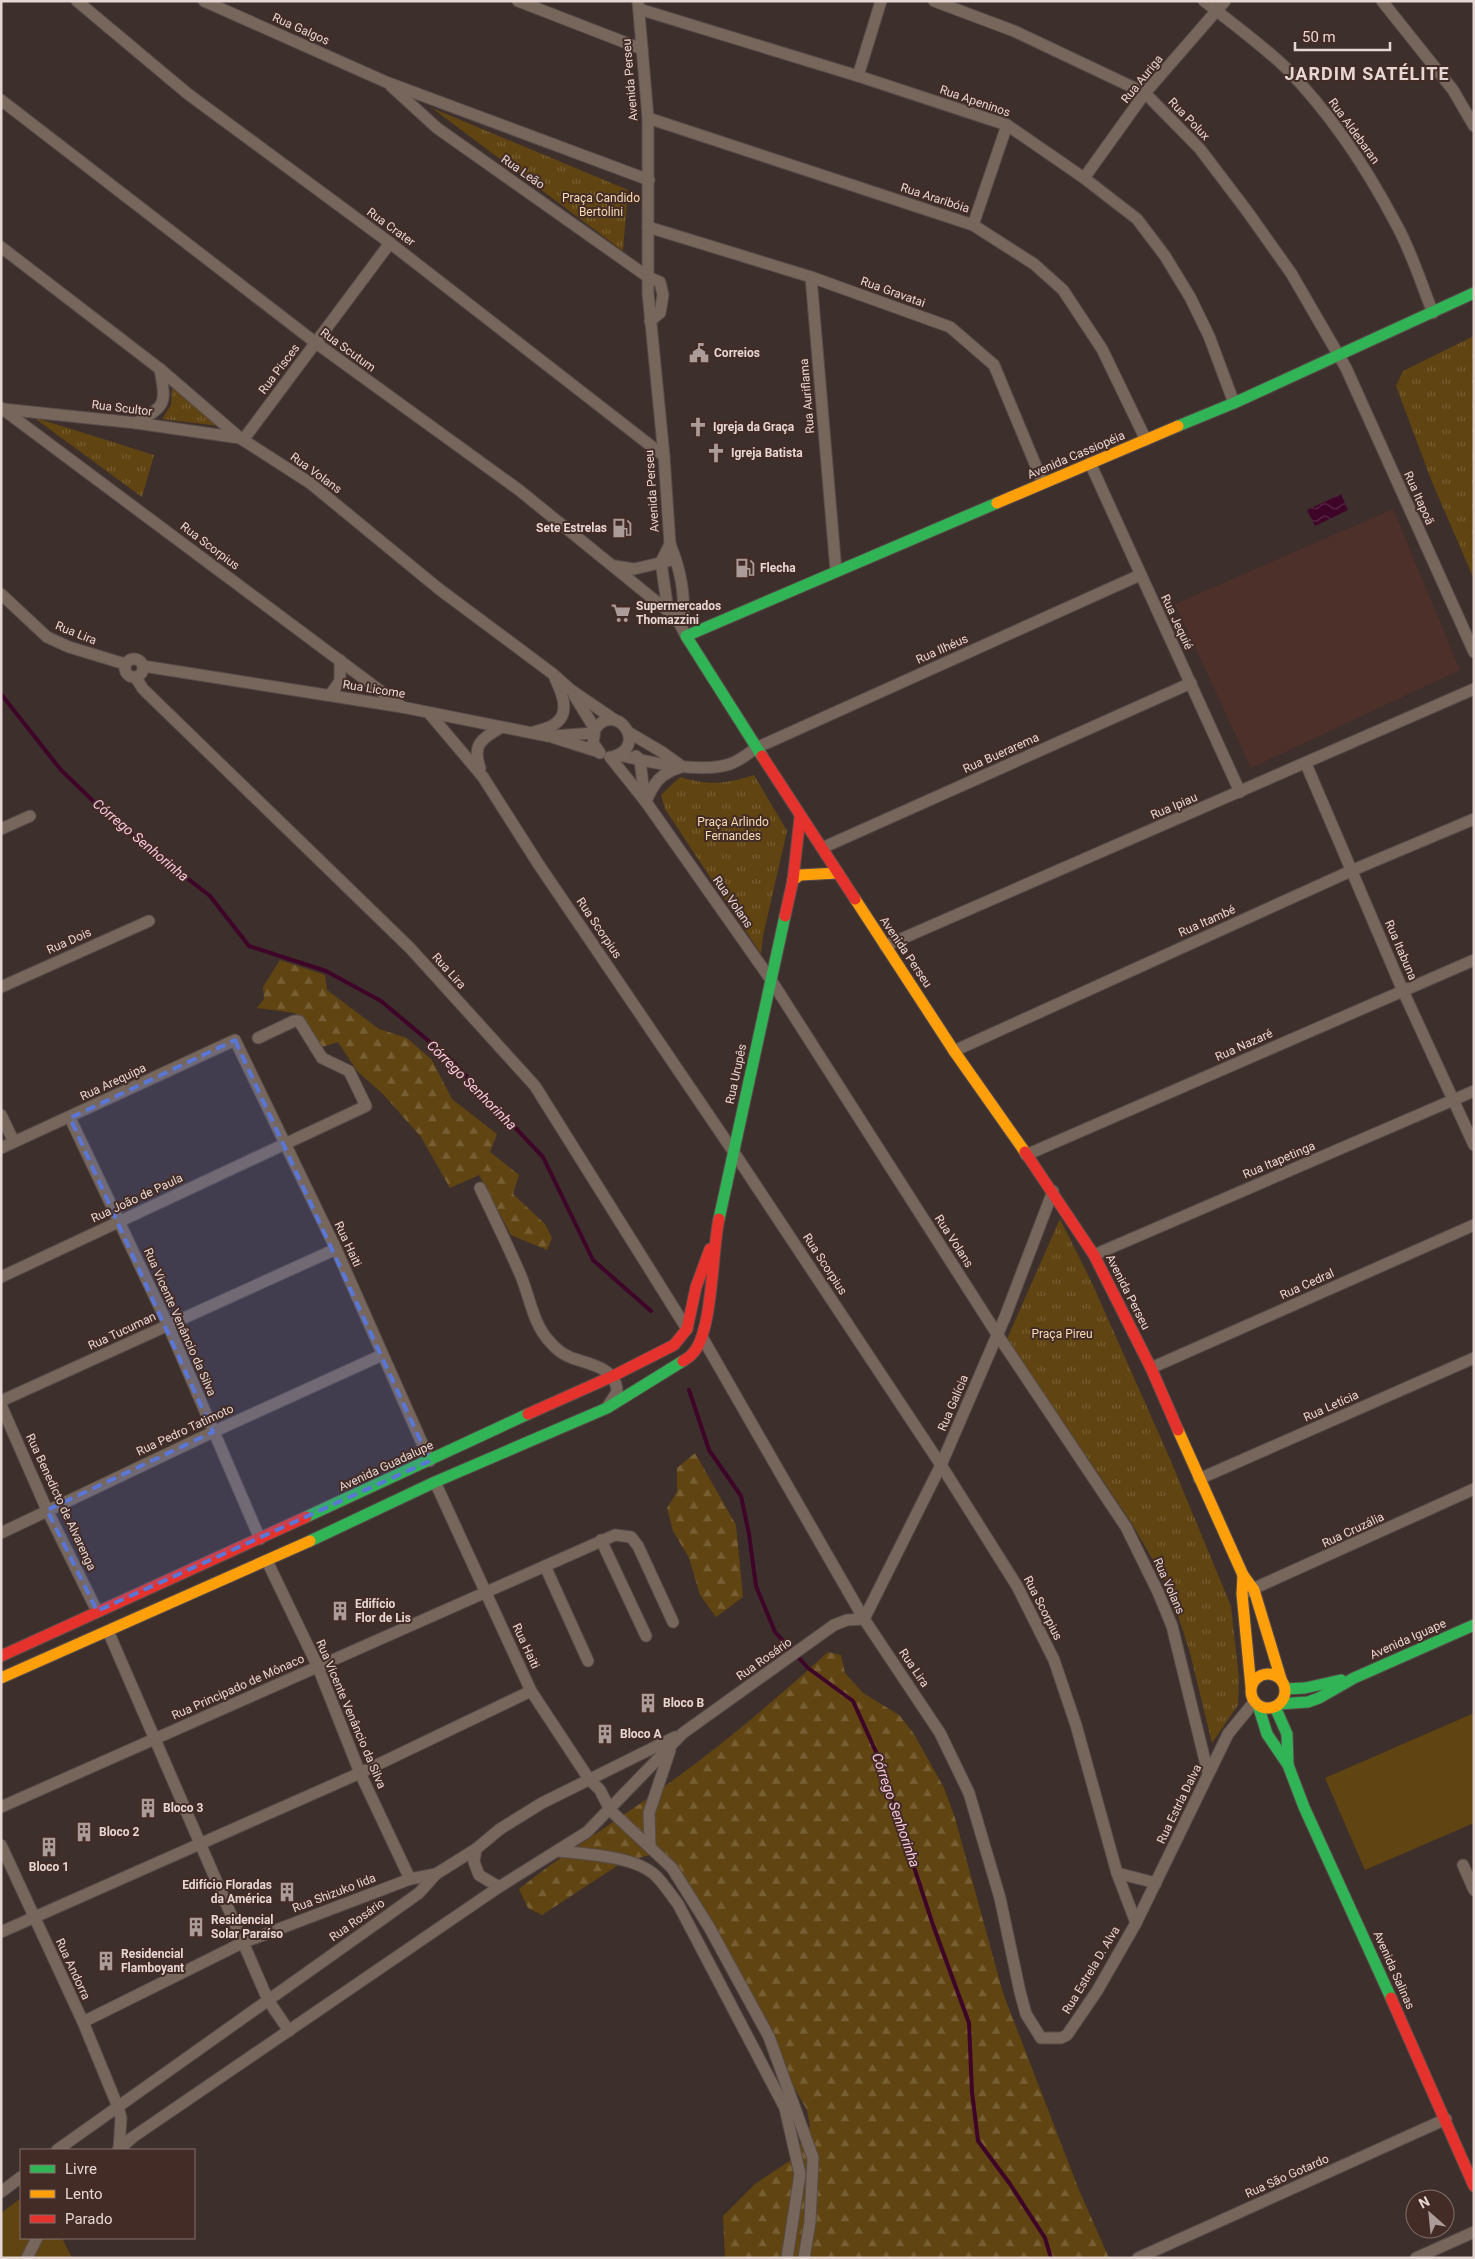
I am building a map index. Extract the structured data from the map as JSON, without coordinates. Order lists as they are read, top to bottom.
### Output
{
  "streets": {
    "street": [
      "Rua Galgos",
      "Rua Auriga",
      "Avenida Perseu",
      "Rua Apeninos",
      "Rua Polux",
      "Rua Aldebaran",
      "Rua Leão",
      "Rua Araribóia",
      "Rua Crater",
      "Rua Gravatai",
      "Rua Scutum",
      "Rua Pisces",
      "Rua Auriflama",
      "Rua Scultor",
      "Avenida Cassiopéia",
      "Rua Volans",
      "Rua Itapoã",
      "Rua Scorpius",
      "Rua Jequié",
      "Rua Lira",
      "Rua Ilhéus",
      "Rua Licome",
      "Rua Buerarema",
      "Rua Ipiau",
      "Rua Itambé",
      "Rua Dois",
      "Rua Itabuna",
      "Rua Nazaré",
      "Rua Urupês",
      "Rua Arequipa",
      "Rua Itapetinga",
      "Rua João de Paula",
      "Rua Haiti",
      "Rua Cedral",
      "Rua Vicente Venâncio da Silva",
      "Rua Tucuman",
      "Rua Galícia",
      "Rua Letícia",
      "Rua Pedro Tatimoto",
      "Avenida Guadalupe",
      "Rua Benedicto de Alvarenga",
      "Rua Cruzália",
      "Avenida Iguape",
      "Rua Rosário",
      "Rua Principado de Mônaco",
      "Rua Estrla Dalva",
      "Rua Shizuko Iida",
      "Rua Andorra",
      "Rua Estrela D. Alva",
      "Avenida Salinas",
      "Rua São Gotardo"
    ]
  },
  "crossings": [
    ["Rua Galgos", "Rua Leão"],
    ["Rua Auriga", "Rua Apeninos"],
    ["Rua Auriga", "Rua Polux"],
    ["Rua Auriga", "Rua Aldebaran"],
    ["Avenida Perseu", "Rua Apeninos"],
    ["Avenida Perseu", "Rua Leão"],
    ["Avenida Perseu", "Rua Araribóia"],
    ["Avenida Perseu", "Rua Crater"],
    ["Avenida Perseu", "Rua Gravatai"],
    ["Avenida Perseu", "Rua Scutum"],
    ["Avenida Perseu", "Avenida Cassiopéia"],
    ["Avenida Perseu", "Rua Ilhéus"],
    ["Avenida Perseu", "Rua Buerarema"],
    ["Avenida Perseu", "Rua Ipiau"],
    ["Avenida Perseu", "Rua Itambé"],
    ["Avenida Perseu", "Rua Nazaré"],
    ["Avenida Perseu", "Rua Urupês"],
    ["Avenida Perseu", "Rua Itapetinga"],
    ["Avenida Perseu", "Rua Cedral"],
    ["Avenida Perseu", "Rua Galícia"],
    ["Avenida Perseu", "Rua Letícia"],
    ["Avenida Perseu", "Rua Cruzália"],
    ["Avenida Perseu", "Avenida Iguape"],
    ["Avenida Perseu", "Rua Estrla Dalva"],
    ["Avenida Perseu", "Avenida Salinas"],
    ["Rua Apeninos", "Avenida Cassiopéia"],
    ["Rua Polux", "Avenida Cassiopéia"],
    ["Rua Polux", "Rua Itapoã"],
    ["Rua Aldebaran", "Avenida Cassiopéia"],
    ["Rua Araribóia", "Avenida Cassiopéia"],
    ["Rua Crater", "Rua Pisces"],
    ["Rua Gravatai", "Rua Auriflama"],
    ["Rua Gravatai", "Avenida Cassiopéia"],
    ["Rua Scutum", "Rua Pisces"],
    ["Rua Pisces", "Rua Scultor"],
    ["Rua Pisces", "Rua Volans"],
    ["Rua Auriflama", "Avenida Cassiopéia"],
    ["Rua Scultor", "Rua Volans"],
    ["Rua Scultor", "Rua Scorpius"],
    ["Avenida Cassiopéia", "Rua Itapoã"],
    ["Avenida Cassiopéia", "Rua Jequié"],
    ["Rua Volans", "Rua Licome"],
    ["Rua Volans", "Rua Urupês"],
    ["Rua Volans", "Rua Galícia"],
    ["Rua Volans", "Rua Estrla Dalva"],
    ["Rua Scorpius", "Rua Licome"],
    ["Rua Scorpius", "Rua Urupês"],
    ["Rua Scorpius", "Rua Galícia"],
    ["Rua Scorpius", "Rua Estrla Dalva"],
    ["Rua Scorpius", "Rua Estrela D. Alva"],
    ["Rua Jequié", "Rua Ilhéus"],
    ["Rua Jequié", "Rua Buerarema"],
    ["Rua Jequié", "Rua Ipiau"],
    ["Rua Lira", "Rua Licome"],
    ["Rua Lira", "Rua Urupês"],
    ["Rua Lira", "Rua Galícia"],
    ["Rua Lira", "Avenida Guadalupe"],
    ["Rua Lira", "Rua Rosário"],
    ["Rua Lira", "Rua Estrela D. Alva"],
    ["Rua Ipiau", "Rua Itabuna"],
    ["Rua Itambé", "Rua Itabuna"],
    ["Rua Itabuna", "Rua Nazaré"],
    ["Rua Itabuna", "Rua Itapetinga"],
    ["Rua Arequipa", "Rua Haiti"],
    ["Rua Arequipa", "Rua Vicente Venâncio da Silva"],
    ["Rua João de Paula", "Rua Haiti"],
    ["Rua João de Paula", "Rua Vicente Venâncio da Silva"],
    ["Rua Haiti", "Rua Tucuman"],
    ["Rua Haiti", "Rua Pedro Tatimoto"],
    ["Rua Haiti", "Avenida Guadalupe"],
    ["Rua Haiti", "Rua Rosário"],
    ["Rua Haiti", "Rua Principado de Mônaco"],
    ["Rua Vicente Venâncio da Silva", "Rua Tucuman"],
    ["Rua Vicente Venâncio da Silva", "Rua Pedro Tatimoto"],
    ["Rua Vicente Venâncio da Silva", "Avenida Guadalupe"],
    ["Rua Vicente Venâncio da Silva", "Rua Principado de Mônaco"],
    ["Rua Vicente Venâncio da Silva", "Rua Shizuko Iida"],
    ["Rua Galícia", "Rua Rosário"],
    ["Rua Pedro Tatimoto", "Rua Benedicto de Alvarenga"],
    ["Avenida Guadalupe", "Rua Benedicto de Alvarenga"],
    ["Avenida Iguape", "Rua Estrla Dalva"],
    ["Avenida Iguape", "Avenida Salinas"],
    ["Rua Rosário", "Rua Shizuko Iida"],
    ["Rua Rosário", "Rua Andorra"],
    ["Rua Estrla Dalva", "Rua Estrela D. Alva"],
    ["Rua Estrla Dalva", "Avenida Salinas"],
    ["Rua Shizuko Iida", "Rua Andorra"],
    ["Avenida Salinas", "Rua São Gotardo"]
  ],
  "districts": ["JARDIM SATÉLITE"],
  "water": ["Córrego Senhorinha"],
  "parks": ["Praça Candido Bertolini", "Praça Arlindo Fernandes", "Praça Pireu"],
  "places": {
    "public building": ["Correios"],
    "church": ["Igreja da Graça", "Igreja Batista"],
    "fuel station": ["Sete Estrelas", "Flecha"],
    "supermarket": ["Supermercados Thomazzini"],
    "building": [
      "Edifício Flor de Lis",
      "Bloco B",
      "Bloco A",
      "Bloco 3",
      "Bloco 2",
      "Bloco 1",
      "Edifício Floradas da América",
      "Residencial Solar Paraíso",
      "Residencial Flamboyant"
    ]
  },
  "legend": ["Livre", "Lento", "Parado"],
  "scale_bar": "50 m",
  "north": "top left"
}
